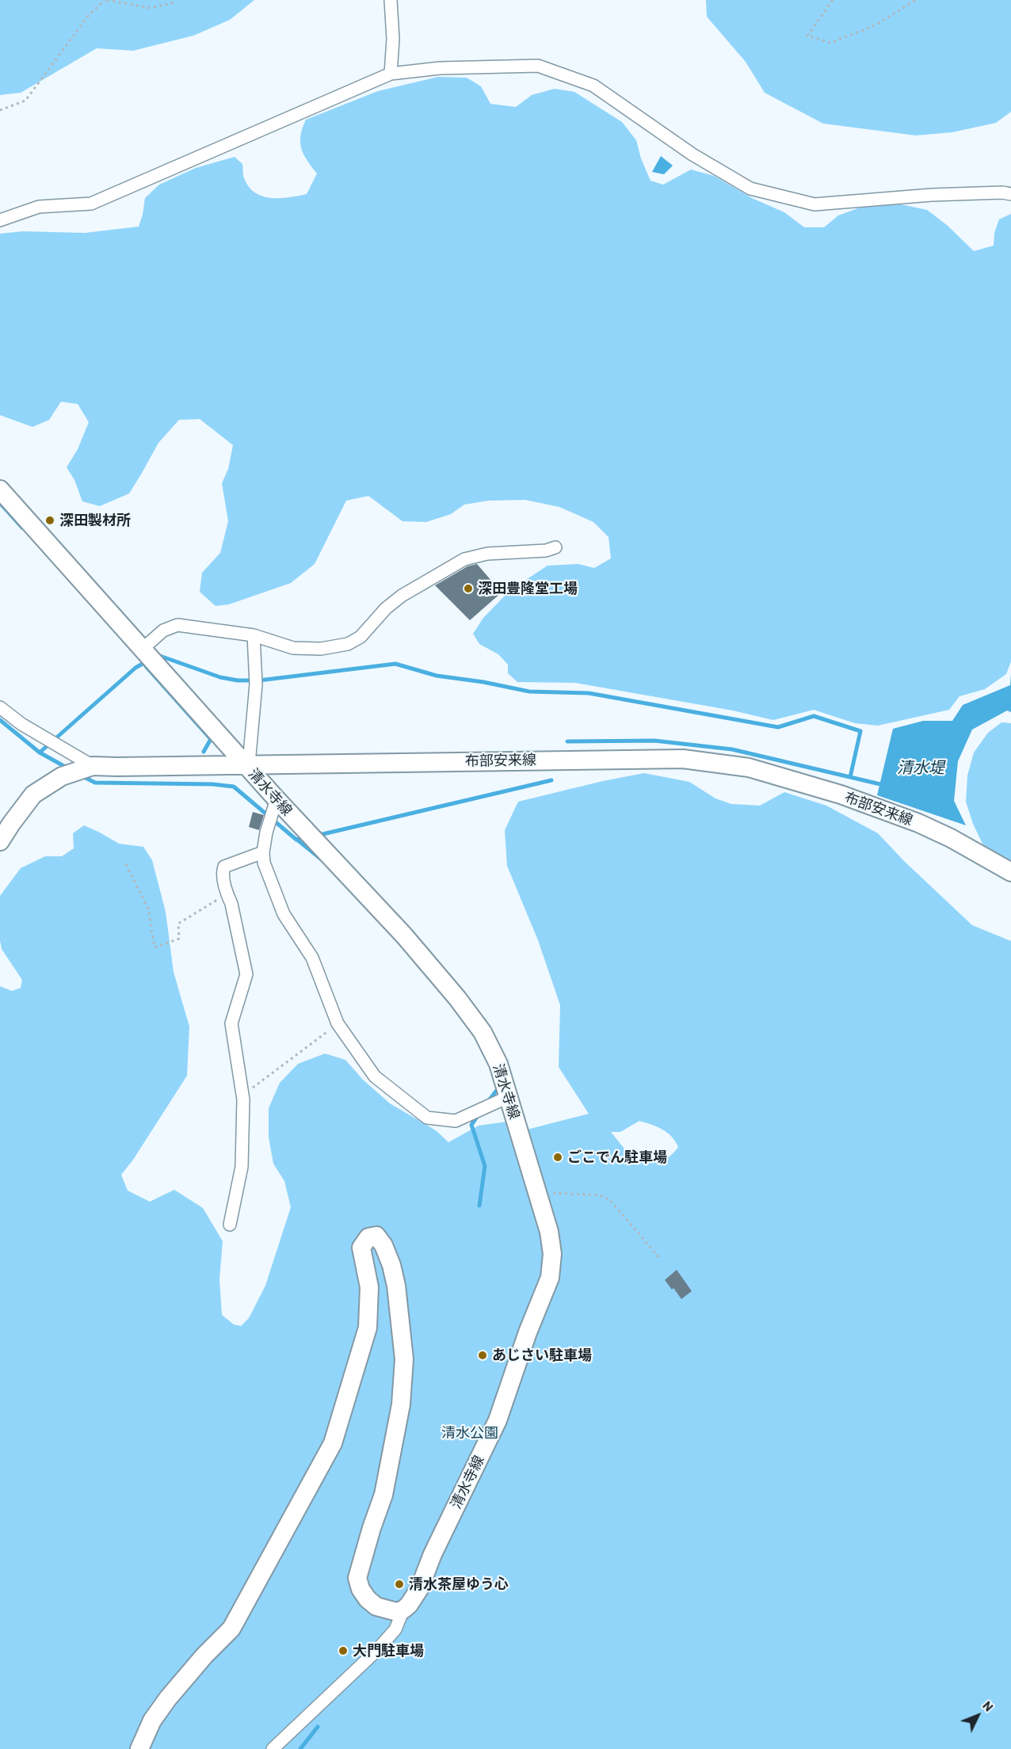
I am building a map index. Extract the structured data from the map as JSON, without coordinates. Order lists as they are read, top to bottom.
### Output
{
  "streets": {
    "main road": ["布部安来線", "清水寺線"]
  },
  "crossings": [
    ["布部安来線", "清水寺線"]
  ],
  "water": ["清水堤"],
  "parks": ["清水公園"],
  "places": [
    "深田製材所",
    "深田豊隆堂工場",
    "ごこでん駐車場",
    "あじさい駐車場",
    "清水茶屋ゆう心",
    "大門駐車場"
  ],
  "north": "top right"
}
